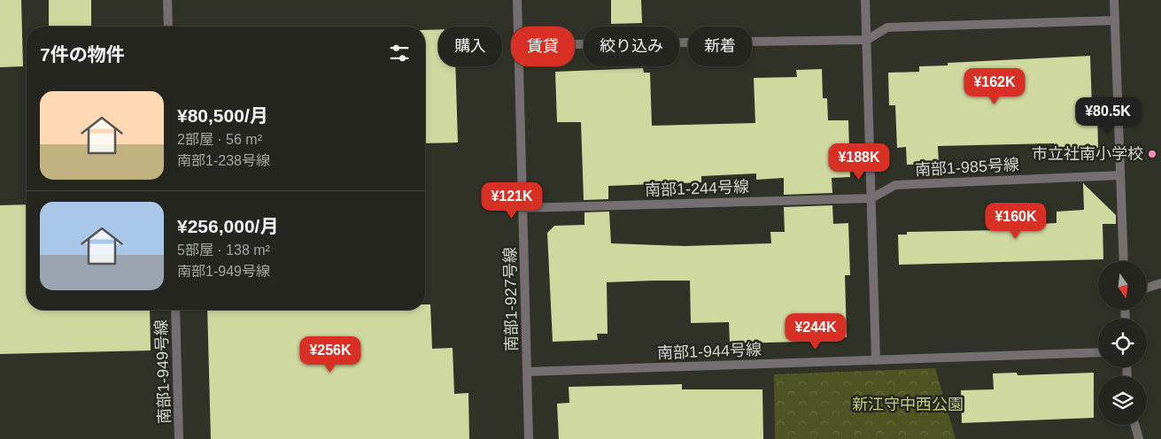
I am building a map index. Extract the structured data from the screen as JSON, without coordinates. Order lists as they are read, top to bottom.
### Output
{
  "streets": {
    "street": [
      "南部1-985号線",
      "南部1-244号線",
      "南部1-927号線",
      "南部1-944号線",
      "南部1-949号線"
    ]
  },
  "crossings": [
    ["南部1-985号線", "南部1-244号線"],
    ["南部1-244号線", "南部1-927号線"],
    ["南部1-927号線", "南部1-944号線"]
  ],
  "parks": ["新江守中西公園"],
  "places": ["市立社南小学校"],
  "north": "bottom",
  "page": {
    "chip": [
      "購入",
      "賃貸",
      "絞り込み",
      "新着"
    ],
    "heading": "7件の物件",
    "price": [
      "¥162K",
      "¥80.5K",
      "¥188K",
      "¥121K",
      "¥160K",
      "¥244K",
      "¥256K"
    ],
    "list": [
      {
        "name": "¥80,500/月",
        "note": "2部屋 · 56 m² · 南部1-238号線"
      },
      {
        "name": "¥256,000/月",
        "note": "5部屋 · 138 m² · 南部1-949号線"
      }
    ]
  }
}
